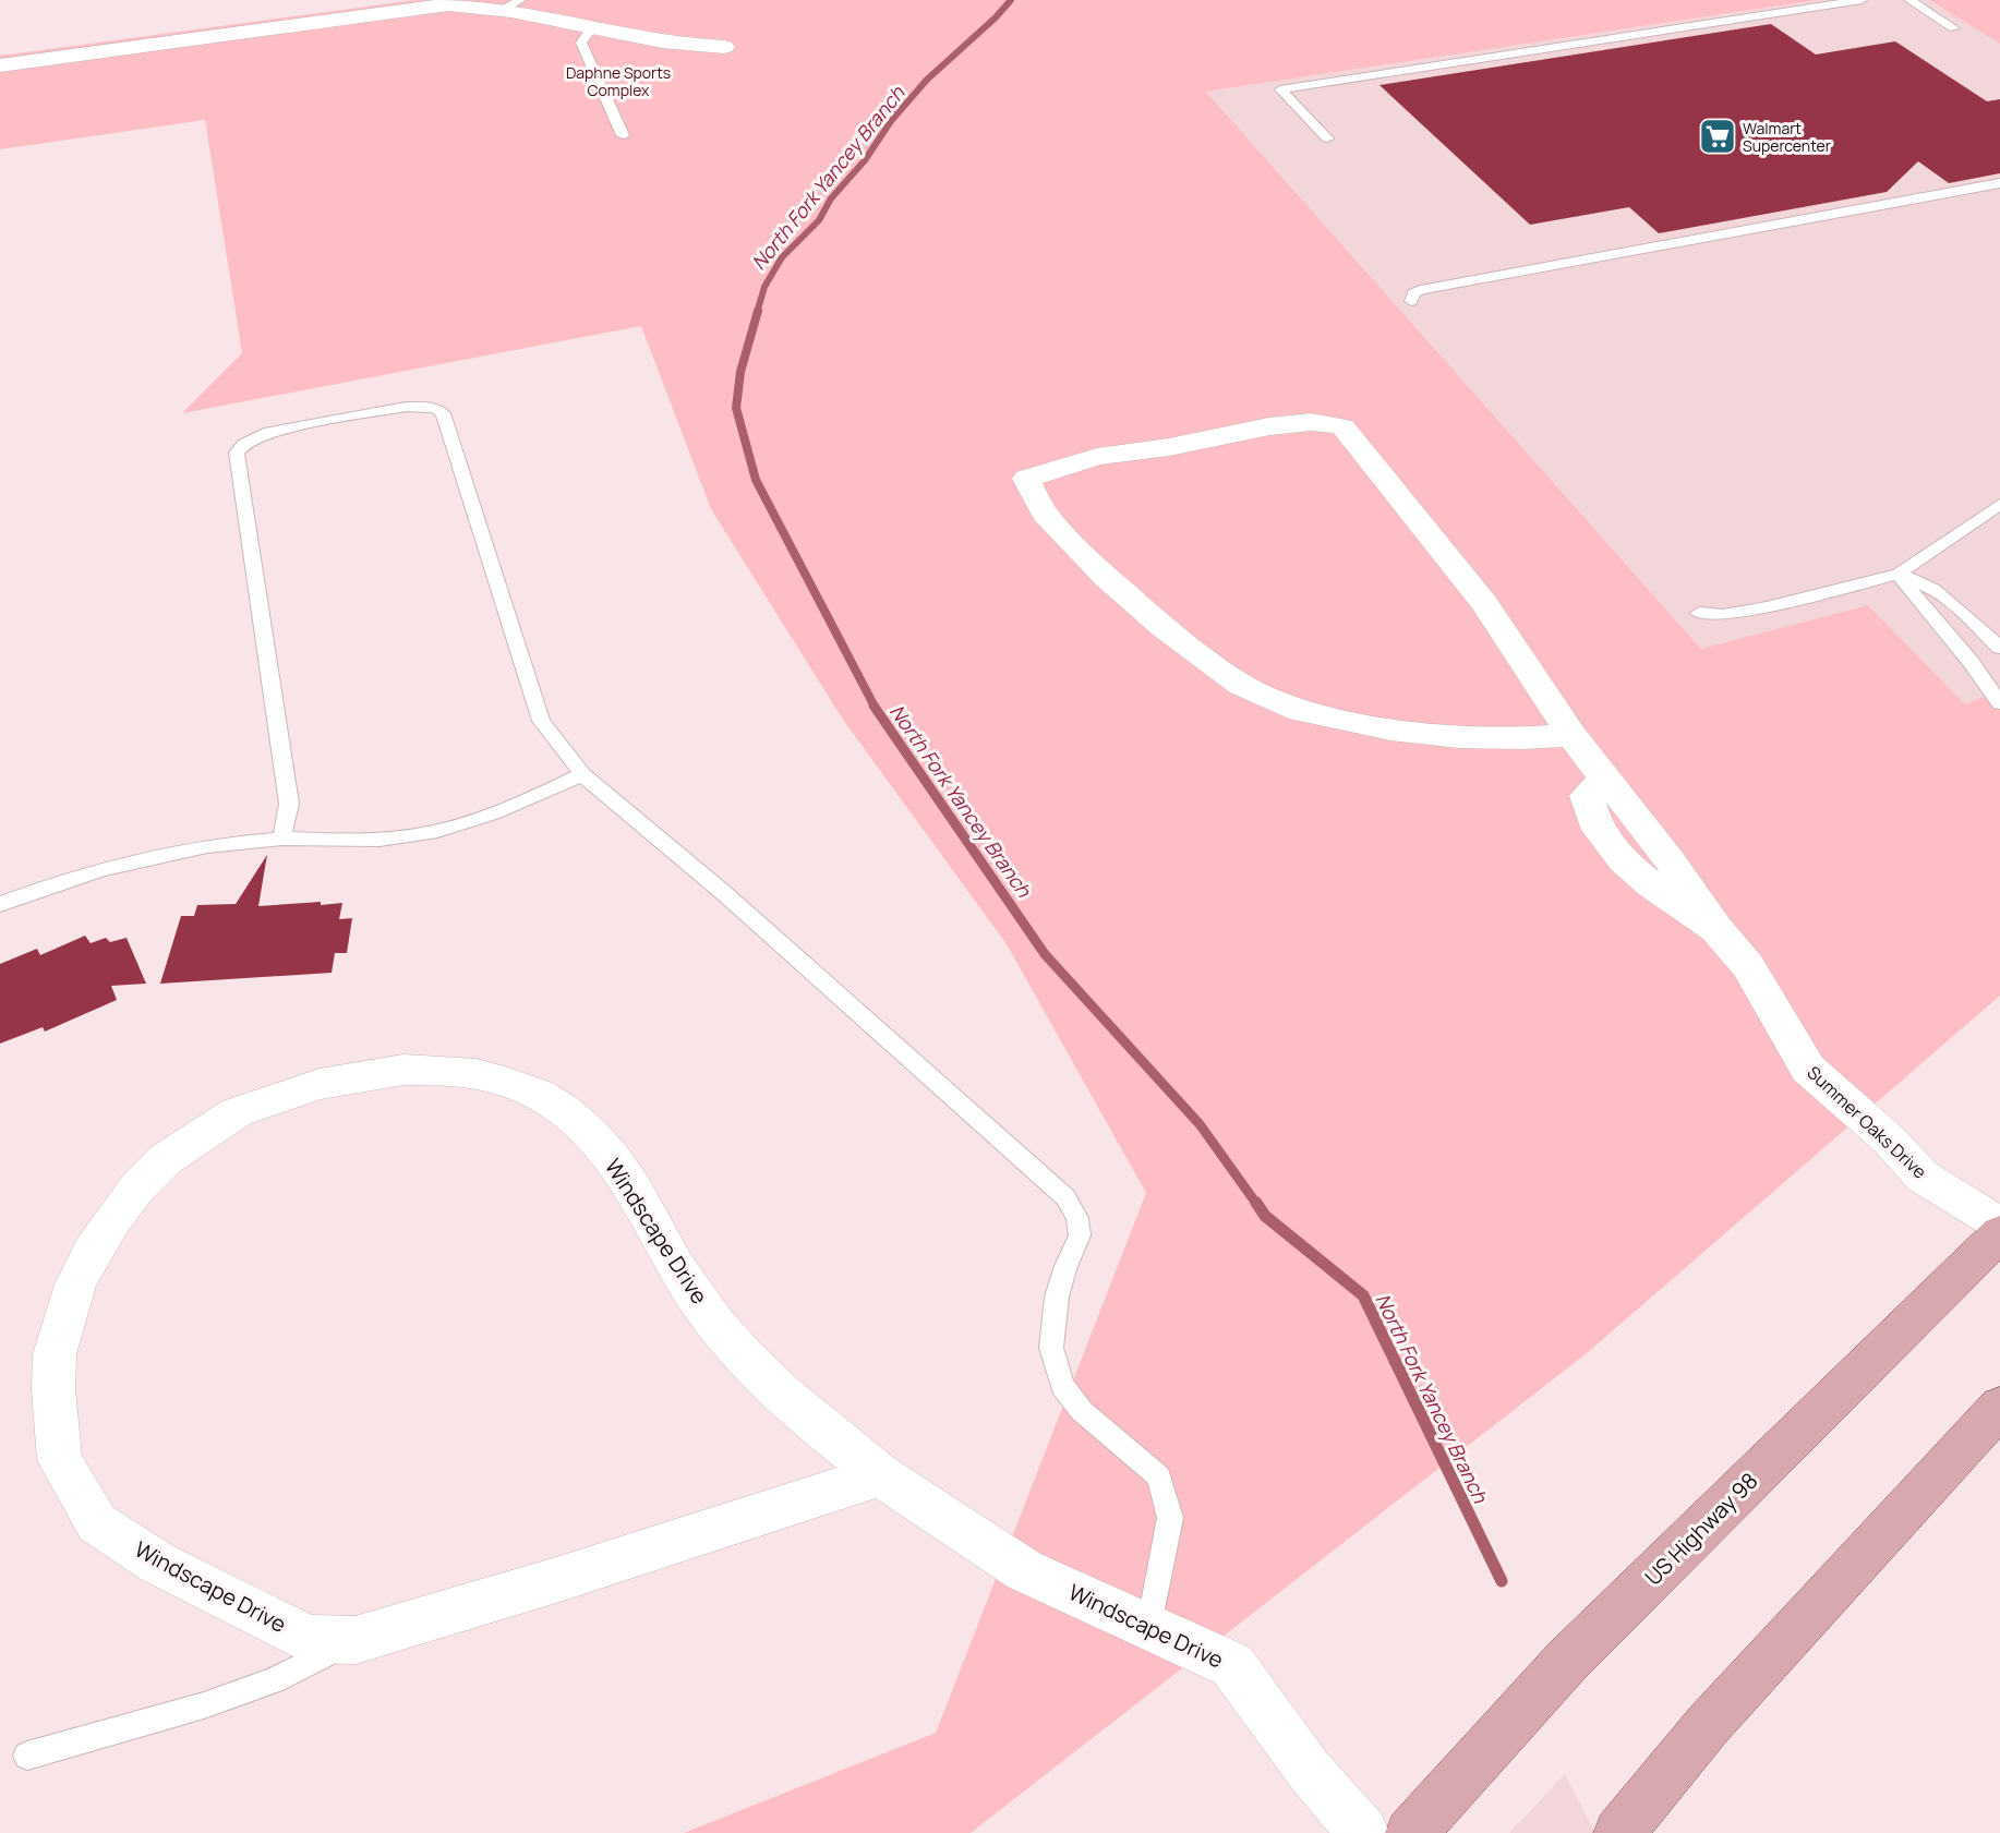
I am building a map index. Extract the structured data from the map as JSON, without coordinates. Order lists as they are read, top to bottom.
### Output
{
  "streets": {
    "main road": ["US Highway 98"],
    "street": ["Summer Oaks Drive", "Windscape Drive"]
  },
  "water": ["North Fork Yancey Branch"],
  "parks": ["Daphne Sports Complex"],
  "places": {
    "supermarket": ["Walmart Supercenter"]
  }
}
